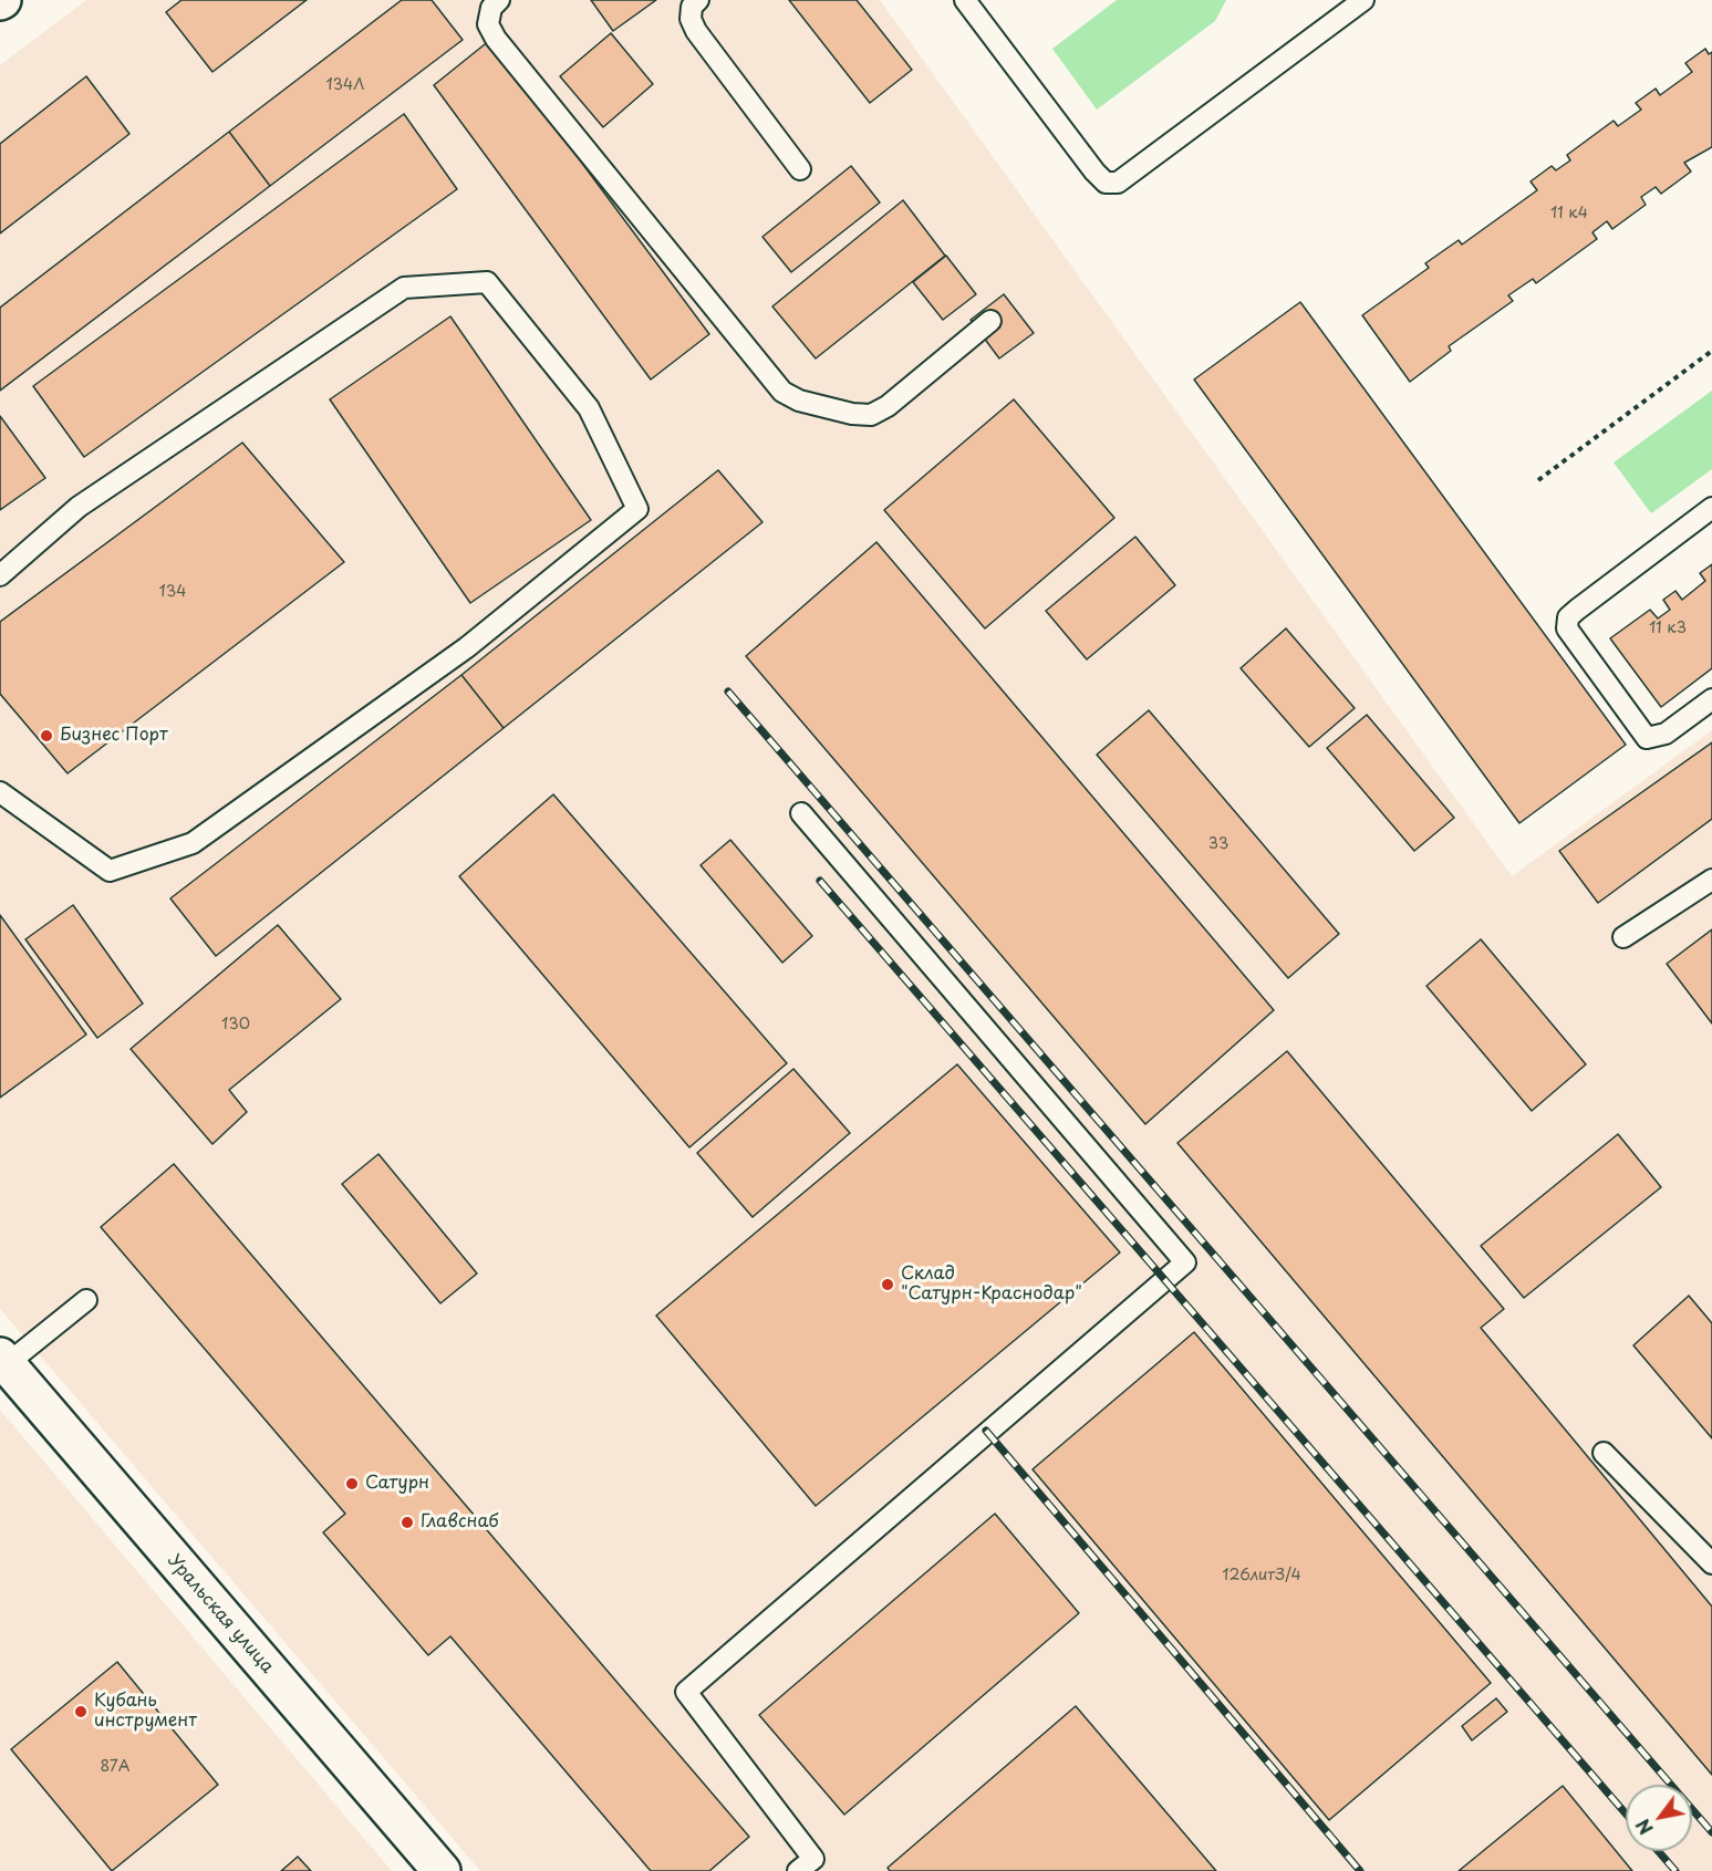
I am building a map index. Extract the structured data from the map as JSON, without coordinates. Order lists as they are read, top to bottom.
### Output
{
  "streets": {
    "main road": ["Уральская улица"]
  },
  "places": [
    "Бизнес Порт",
    "Склад \"Сатурн-Краснодар\"",
    "Сатурн",
    "Главснаб",
    "Кубань инструмент"
  ],
  "house_numbers": [
    "134Л",
    "11 к4",
    "134",
    "11 к3",
    "33",
    "130",
    "126литЗ/4",
    "87А"
  ],
  "north": "bottom left"
}
